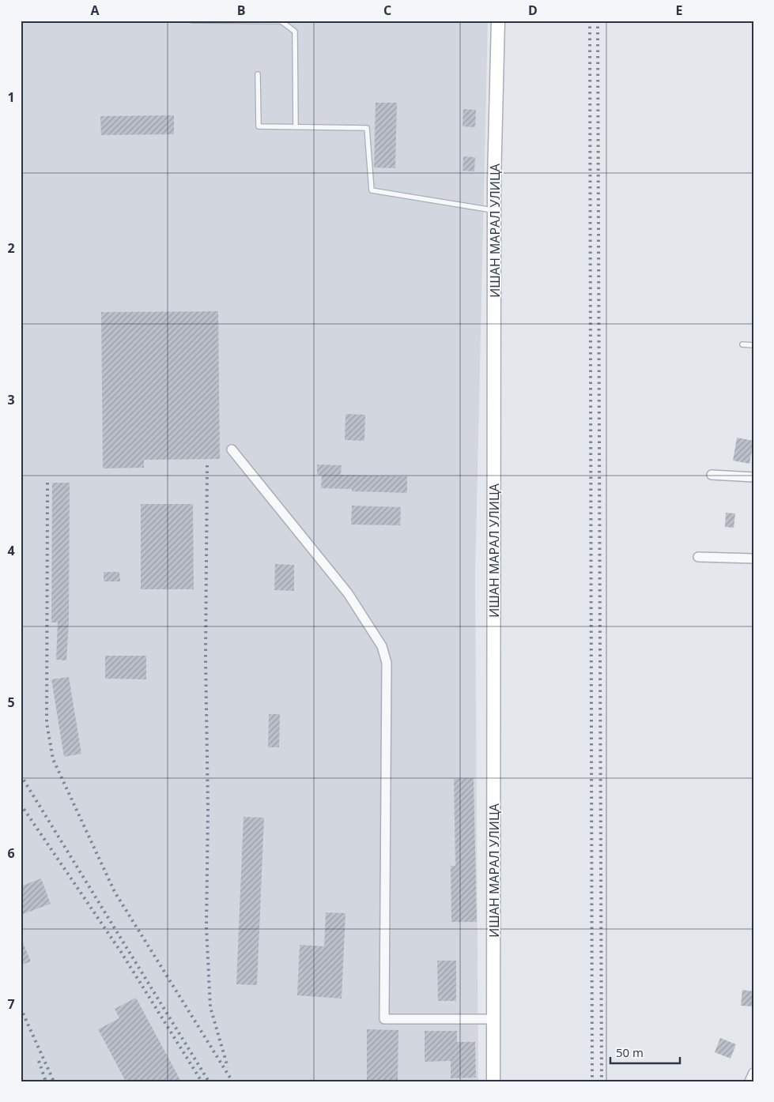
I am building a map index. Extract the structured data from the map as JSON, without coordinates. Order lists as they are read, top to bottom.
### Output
{
  "streets": {
    "main road": ["ИШАН МАРАЛ УЛИЦА"]
  },
  "scale_bar": "50 m",
  "grid": {
    "columns": [
      "A",
      "B",
      "C",
      "D",
      "E"
    ],
    "rows": [
      "1",
      "2",
      "3",
      "4",
      "5",
      "6",
      "7"
    ]
  }
}
